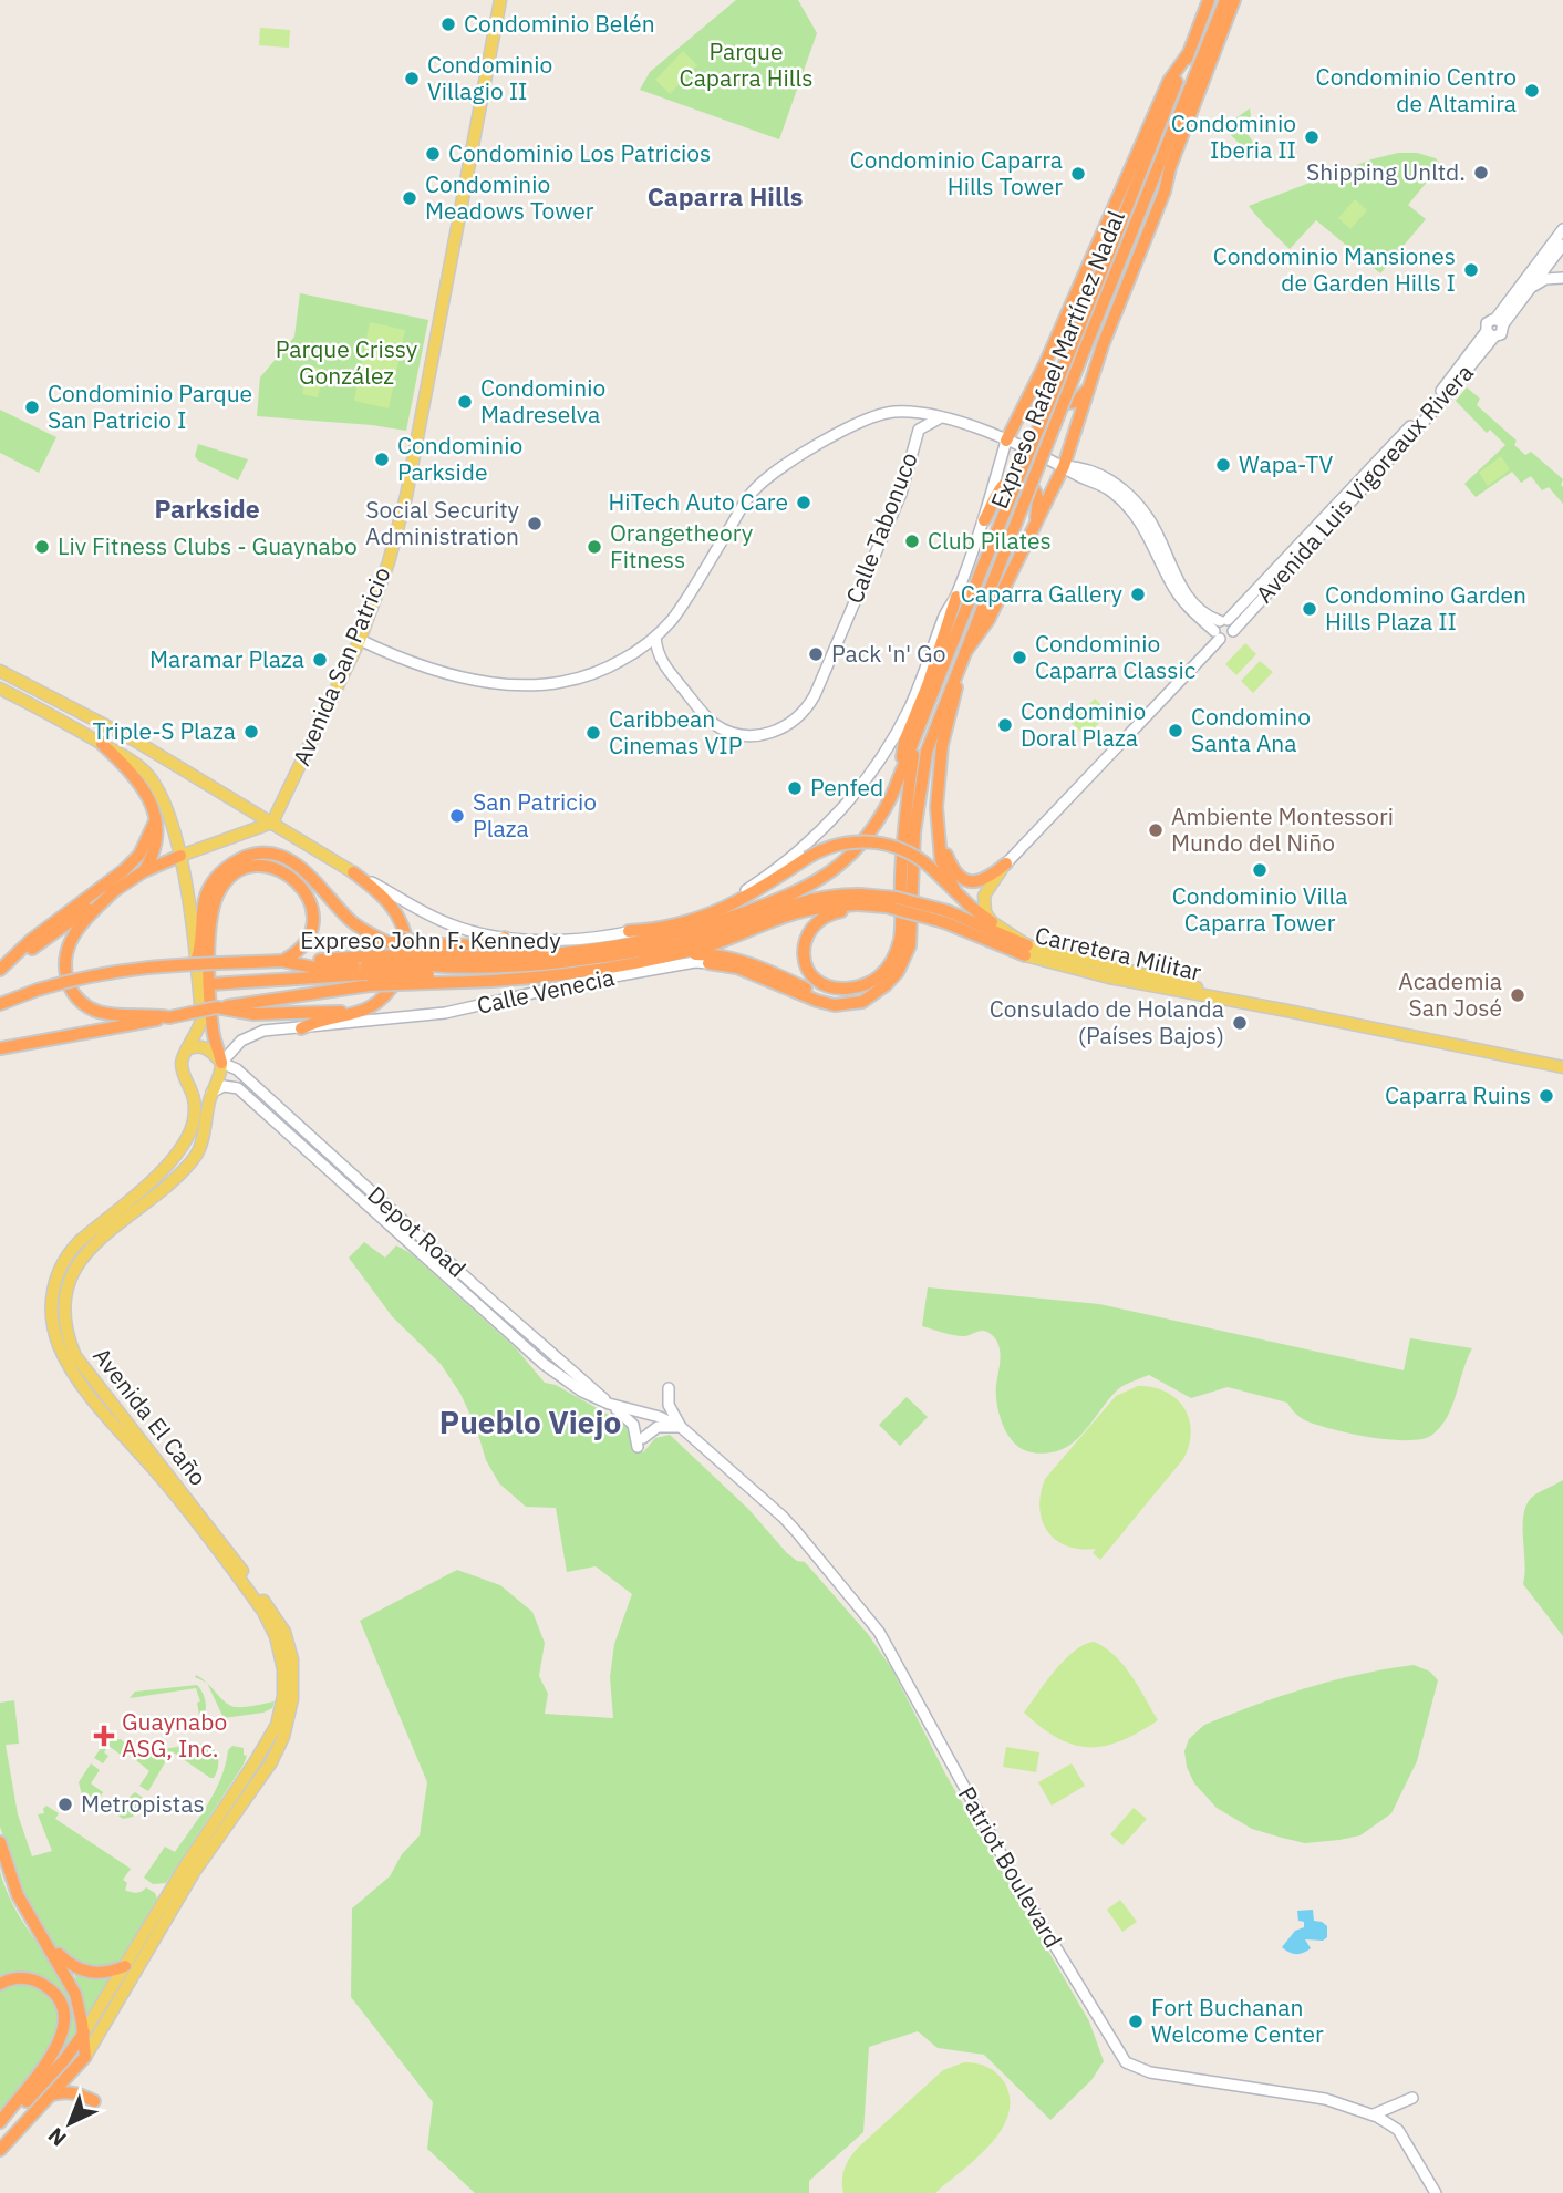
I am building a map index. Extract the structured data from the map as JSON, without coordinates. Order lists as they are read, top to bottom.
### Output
{
  "streets": {
    "highway": [
      "Expreso Rafael Martínez Nadal",
      "Expreso John F. Kennedy",
      "Carretera Militar",
      "Avenida El Caño"
    ],
    "main road": ["Avenida San Patricio"],
    "street": [
      "Avenida Luis Vigoreaux Rivera",
      "Calle Tabonuco",
      "Calle Venecia",
      "Depot Road",
      "Patriot Boulevard"
    ]
  },
  "crossings": [
    ["Expreso John F. Kennedy", "Carretera Militar"],
    ["Calle Venecia", "Depot Road"],
    ["Calle Venecia", "Avenida El Caño"],
    ["Depot Road", "Avenida El Caño"],
    ["Depot Road", "Patriot Boulevard"]
  ],
  "districts": ["Caparra Hills", "Parkside", "Pueblo Viejo"],
  "parks": ["Parque Caparra Hills", "Parque Crissy González"],
  "places": {
    "other": [
      "Condominio Belén",
      "Condominio Villagio II",
      "Condominio Centro de Altamira",
      "Condominio Iberia II",
      "Condominio Los Patricios",
      "Shipping Unltd.",
      "Condominio Caparra Hills Tower",
      "Condominio Meadows Tower",
      "Condominio Mansiones de Garden Hills I",
      "Condominio Madreselva",
      "Condominio Parque San Patricio I",
      "Condominio Parkside",
      "Wapa-TV",
      "HiTech Auto Care",
      "Social Security Administration",
      "Club Pilates",
      "Liv Fitness Clubs - Guaynabo",
      "Orangetheory Fitness",
      "Caparra Gallery",
      "Condomino Garden Hills Plaza II",
      "Pack 'n' Go",
      "Condominio Caparra Classic",
      "Maramar Plaza",
      "Condominio Doral Plaza",
      "Condomino Santa Ana",
      "Triple-S Plaza",
      "Caribbean Cinemas VIP",
      "Penfed",
      "San Patricio Plaza",
      "Ambiente Montessori Mundo del Niño",
      "Condominio Villa Caparra Tower",
      "Academia San José",
      "Consulado de Holanda (Países Bajos)",
      "Caparra Ruins",
      "Metropistas",
      "Fort Buchanan Welcome Center"
    ],
    "health": ["Guaynabo ASG, Inc."]
  },
  "north": "bottom left"
}
